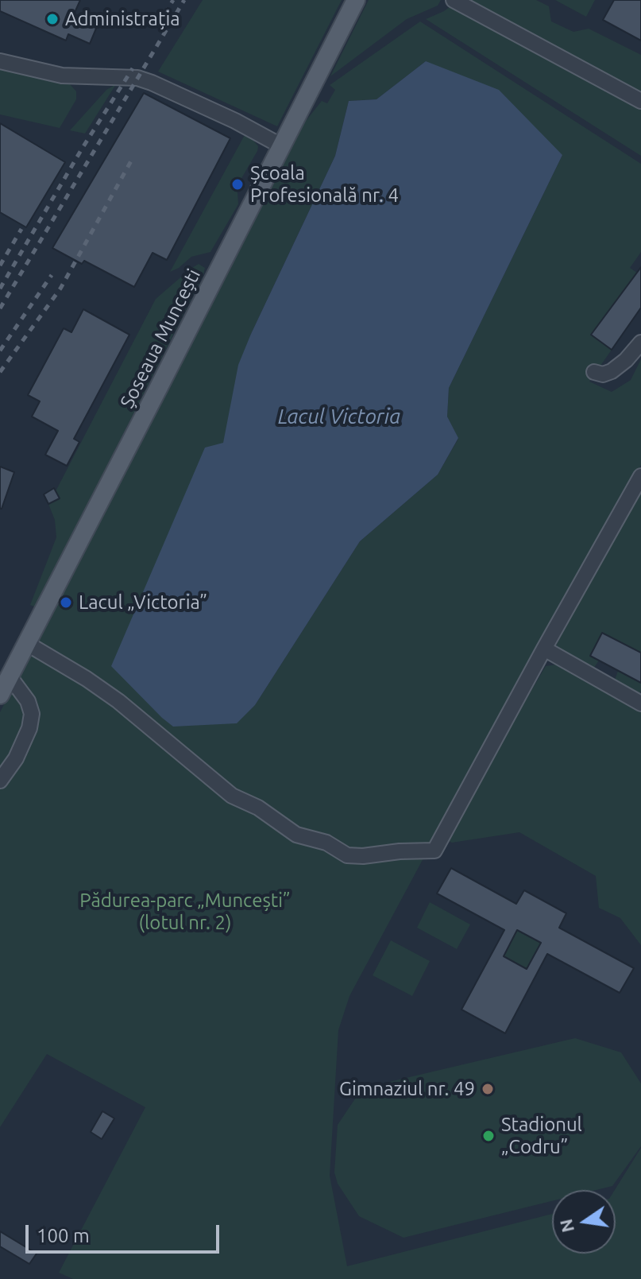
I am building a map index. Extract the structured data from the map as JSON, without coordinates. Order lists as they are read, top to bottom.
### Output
{
  "streets": {
    "main road": ["Șoseaua Muncești"]
  },
  "water": ["Lacul Victoria"],
  "parks": ["Pădurea-parc „Muncești” (lotul nr. 2)"],
  "places": [
    "Administrația",
    "Școala Profesională nr. 4",
    "Lacul „Victoria”",
    "Gimnaziul nr. 49",
    "Stadionul „Codru”"
  ],
  "scale_bar": "100 m",
  "north": "left"
}
